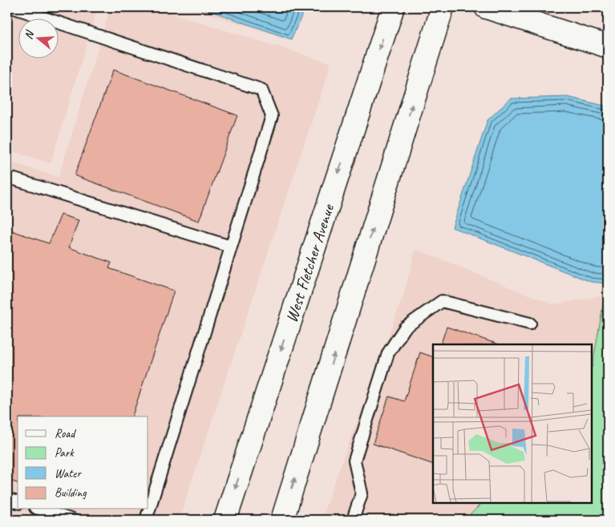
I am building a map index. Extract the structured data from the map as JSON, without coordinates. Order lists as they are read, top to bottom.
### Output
{
  "streets": {
    "main road": ["West Fletcher Avenue"]
  },
  "legend": [
    "Road",
    "Park",
    "Water",
    "Building"
  ],
  "north": "left"
}
